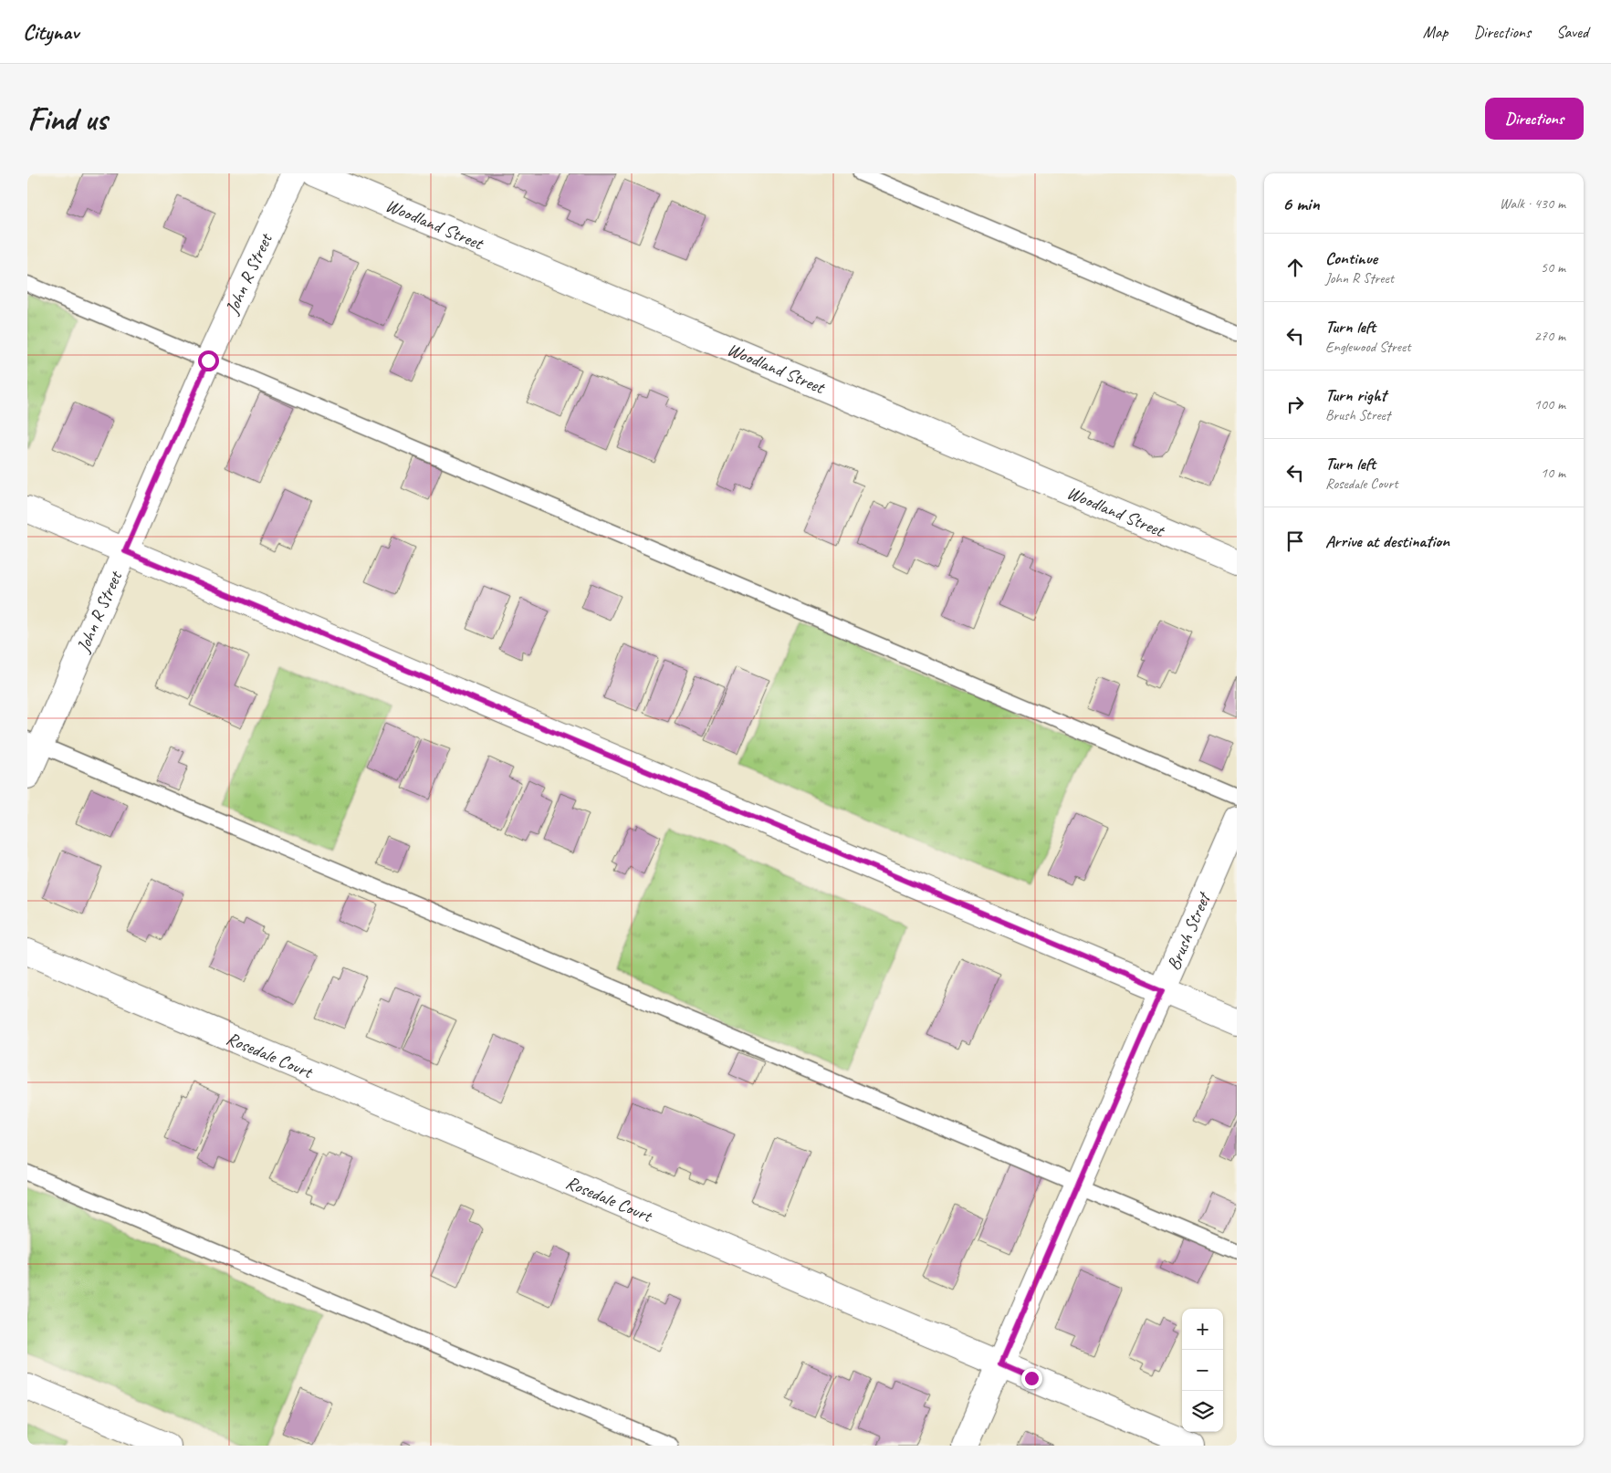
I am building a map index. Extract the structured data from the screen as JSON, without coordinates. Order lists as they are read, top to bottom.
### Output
{
  "streets": {
    "street": [
      "Woodland Street",
      "John R Street",
      "Brush Street",
      "Rosedale Court"
    ]
  },
  "crossings": [
    ["Brush Street", "Rosedale Court"]
  ],
  "page": {
    "header": "Citynav",
    "nav": ["Map", "Directions", "Saved"],
    "buttons": "Directions",
    "title": "Find us",
    "heading": ["6 min", "Walk · 430 m"],
    "list": [
      ["Continue", "John R Street", "50 m"],
      ["Turn left", "Englewood Street", "270 m"],
      ["Turn right", "Brush Street", "100 m"],
      ["Turn left", "Rosedale Court", "10 m"],
      "Arrive at destination"
    ],
    "map_buttons": ["+", "−"]
  }
}
